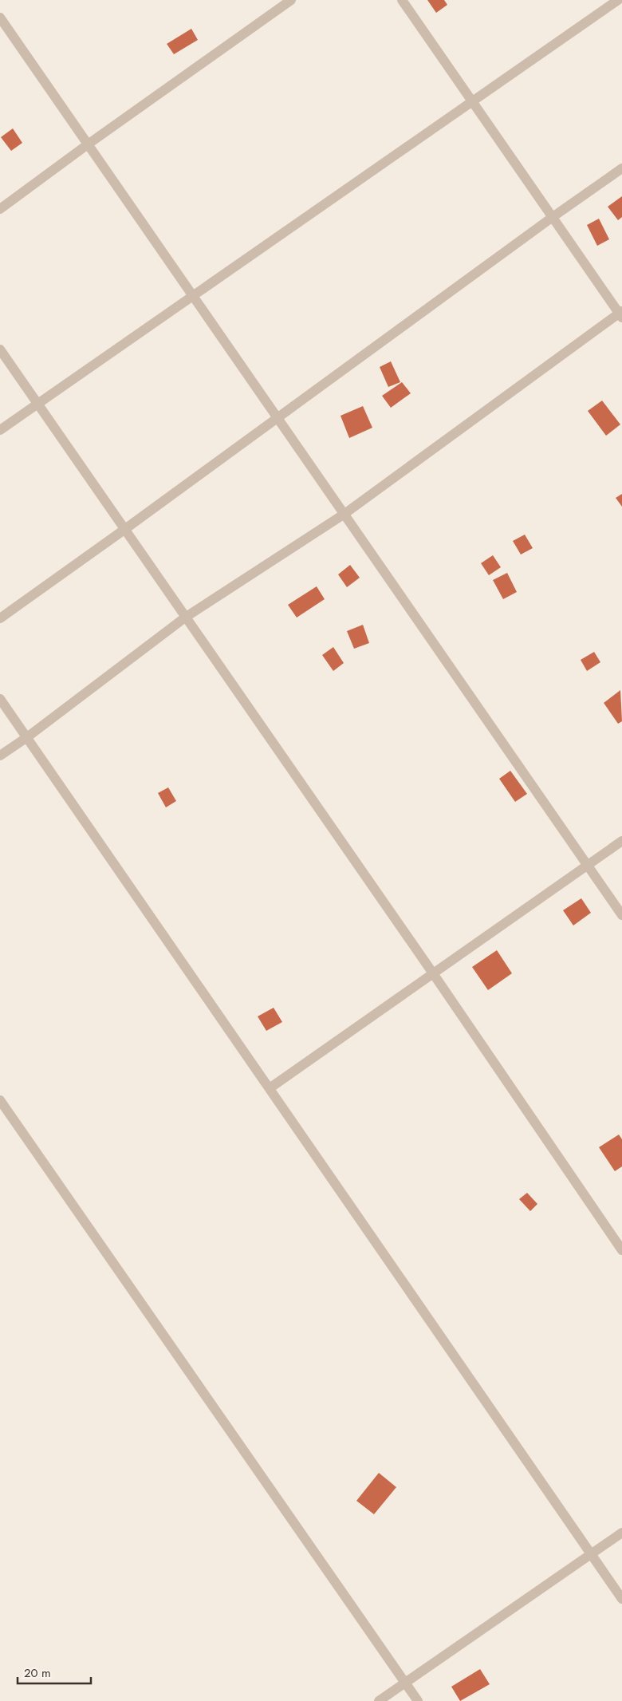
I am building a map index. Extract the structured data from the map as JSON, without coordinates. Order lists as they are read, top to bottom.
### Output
{
  "scale_bar": "20 m"
}
